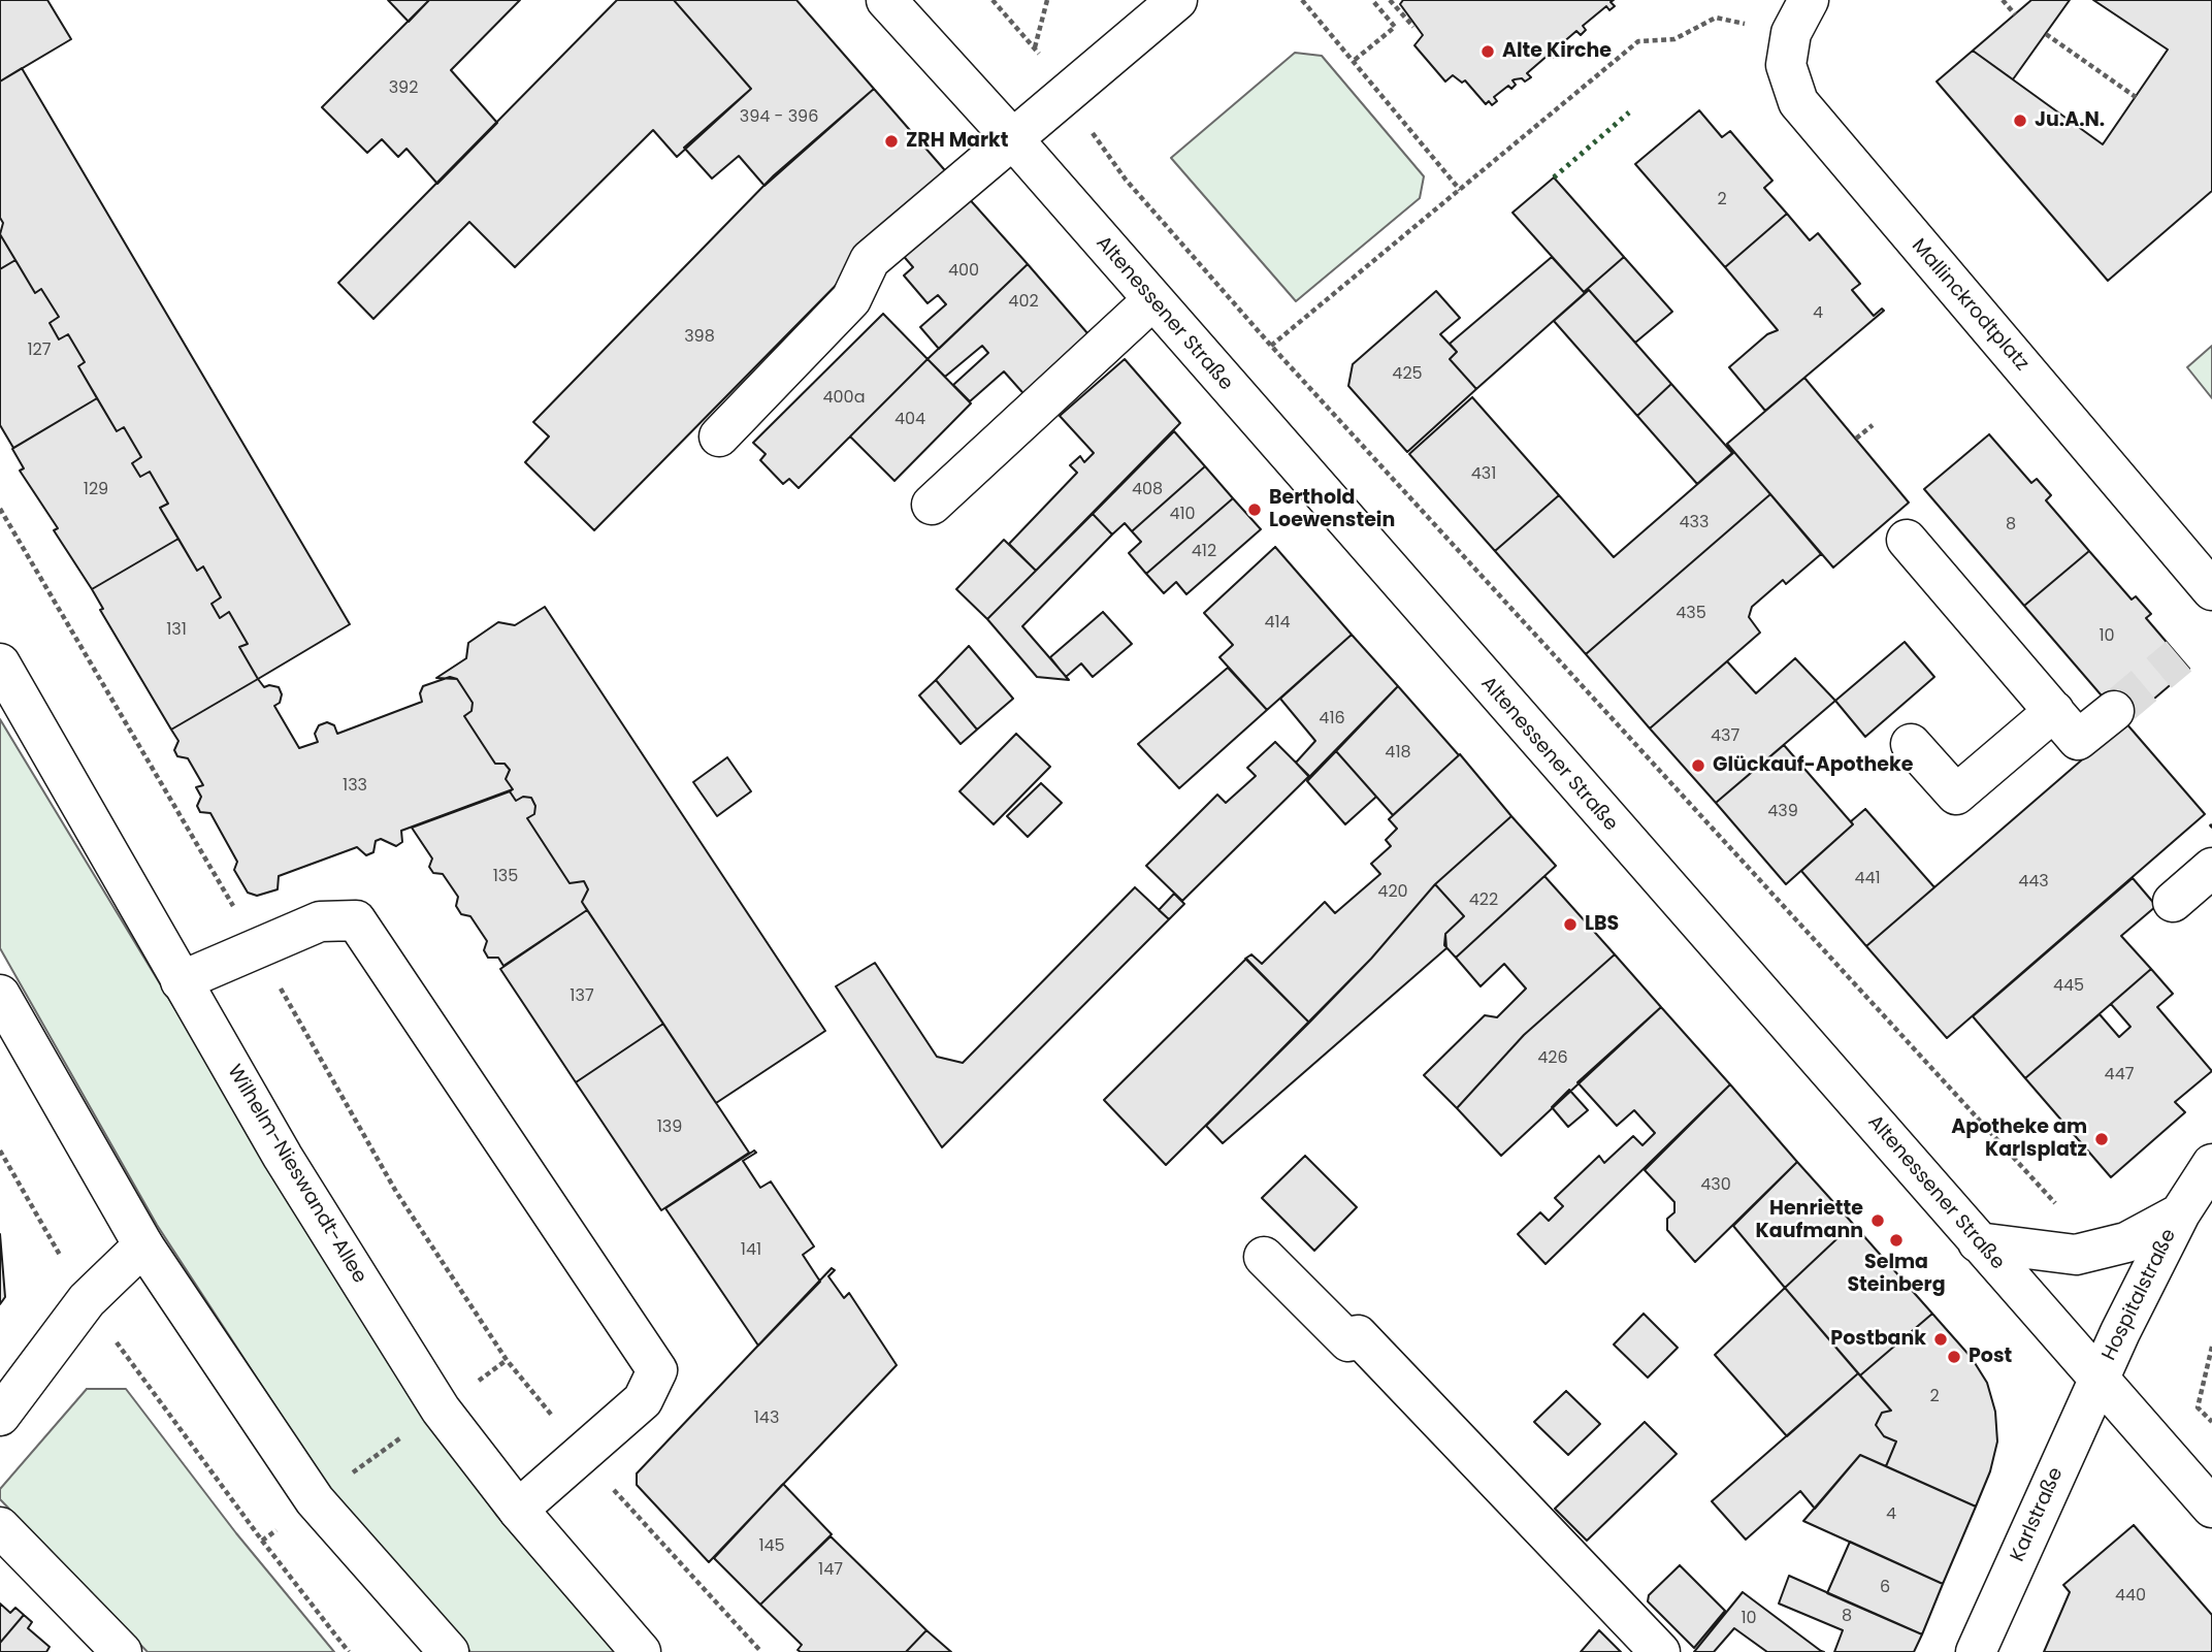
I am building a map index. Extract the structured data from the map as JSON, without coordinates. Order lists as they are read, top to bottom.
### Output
{
  "streets": {
    "street": [
      "Mallinckrodtplatz",
      "Altenessener Straße",
      "Wilhelm-Nieswandt-Allee",
      "Hospitalstraße",
      "Karlstraße"
    ]
  },
  "crossings": [
    ["Altenessener Straße", "Hospitalstraße"],
    ["Altenessener Straße", "Karlstraße"],
    ["Hospitalstraße", "Karlstraße"]
  ],
  "places": [
    "Alte Kirche",
    "Ju.A.N.",
    "ZRH Markt",
    "Berthold Loewenstein",
    "Glückauf-Apotheke",
    "LBS",
    "Apotheke am Karlsplatz",
    "Henriette Kaufmann",
    "Selma Steinberg",
    "Postbank",
    "Post"
  ],
  "house_numbers": [
    "392",
    "394 - 396",
    "2",
    "400",
    "402",
    "4",
    "398",
    "127",
    "425",
    "400a",
    "404",
    "431",
    "129",
    "408",
    "410",
    "433",
    "8",
    "412",
    "435",
    "414",
    "131",
    "10",
    "416",
    "437",
    "418",
    "133",
    "439",
    "135",
    "441",
    "443",
    "420",
    "422",
    "445",
    "137",
    "426",
    "447",
    "139",
    "430",
    "141",
    "2",
    "143",
    "4",
    "145",
    "147",
    "6",
    "440",
    "8",
    "10"
  ]
}
